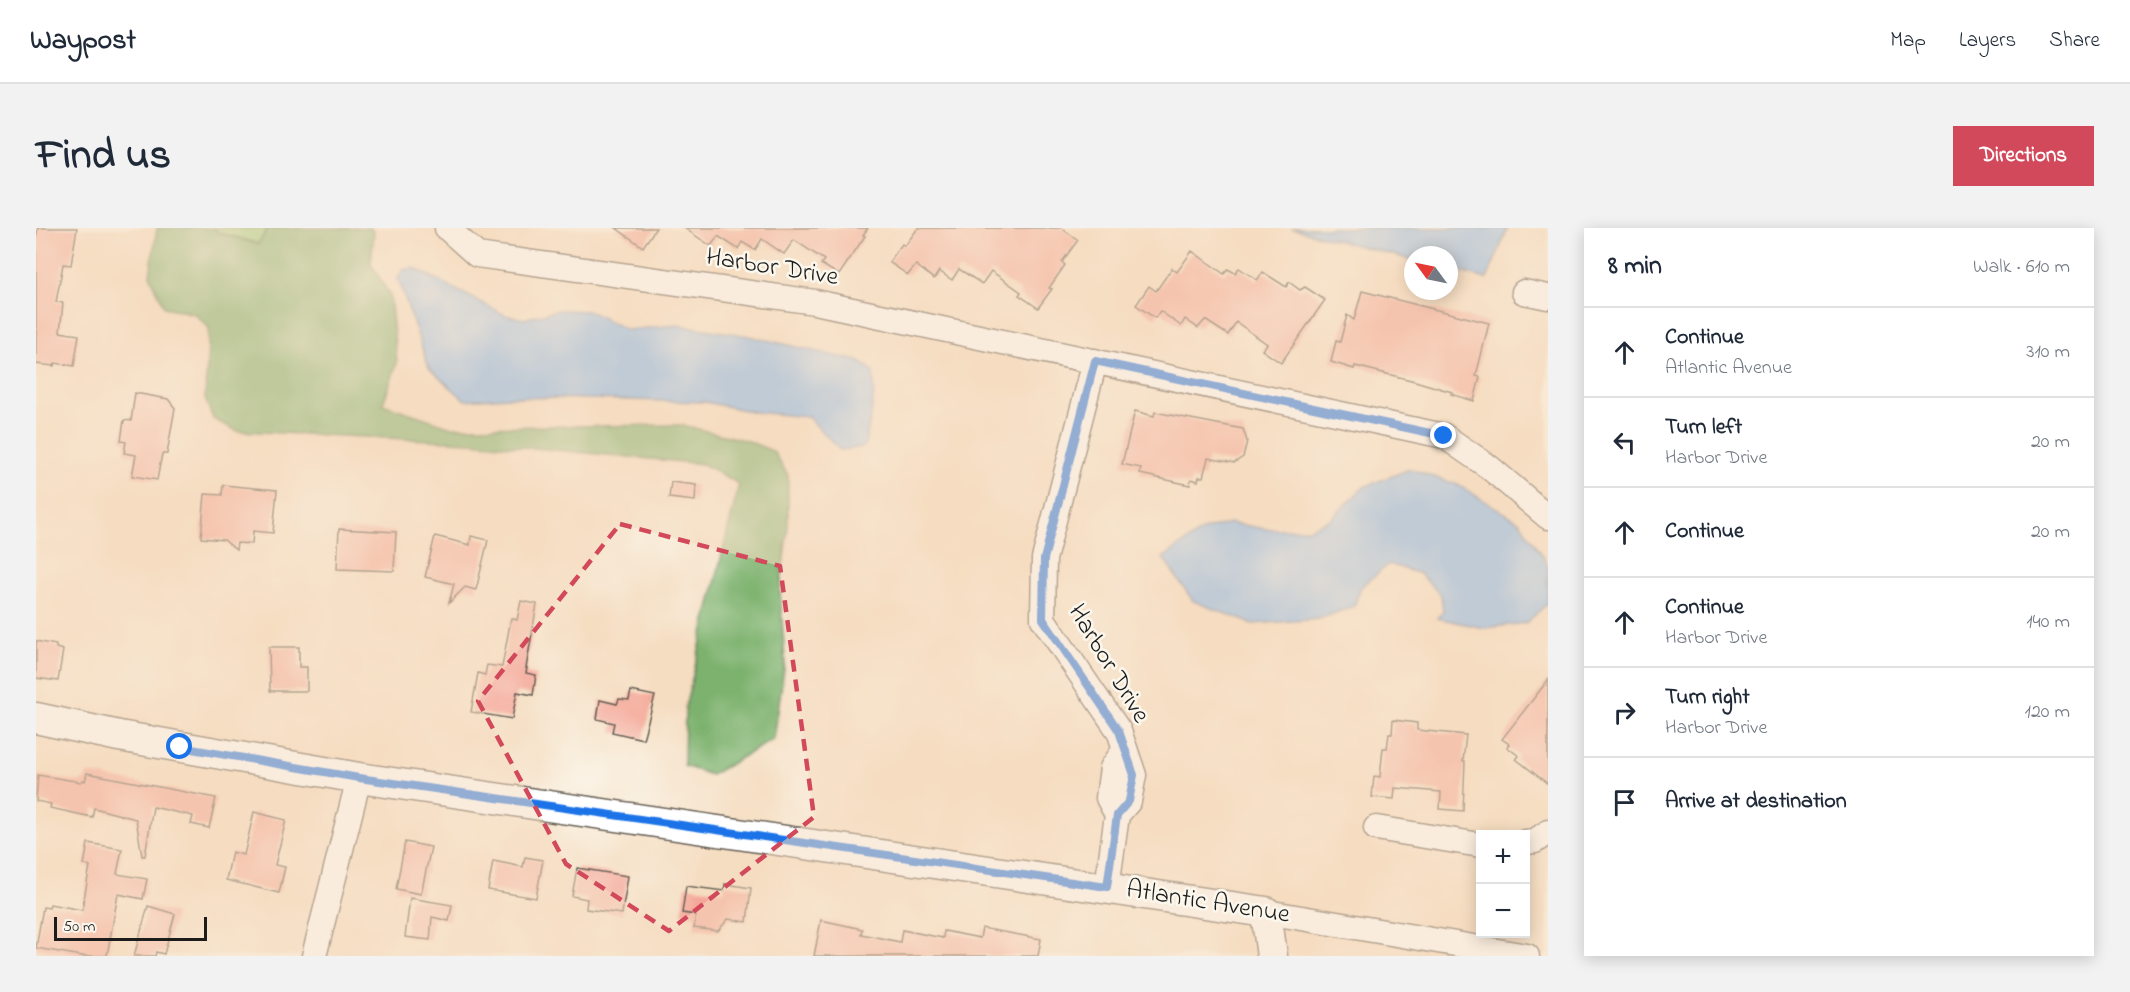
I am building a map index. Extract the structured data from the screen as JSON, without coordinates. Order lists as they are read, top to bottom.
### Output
{
  "streets": {
    "main road": ["Atlantic Avenue"],
    "street": ["Harbor Drive"]
  },
  "crossings": [
    ["Harbor Drive", "Atlantic Avenue"]
  ],
  "scale_bar": "50 m",
  "north": "top left",
  "page": {
    "header": "Waypost",
    "nav": ["Map", "Layers", "Share"],
    "title": "Find us",
    "buttons": "Directions",
    "heading": ["8 min", "Walk · 610 m"],
    "list": [
      ["Continue", "Atlantic Avenue", "310 m"],
      ["Turn left", "Harbor Drive", "20 m"],
      ["Continue", "20 m"],
      ["Continue", "Harbor Drive", "140 m"],
      ["Turn right", "Harbor Drive", "120 m"],
      "Arrive at destination"
    ],
    "map_buttons": ["+", "−"],
    "scale": "50 m"
  }
}
